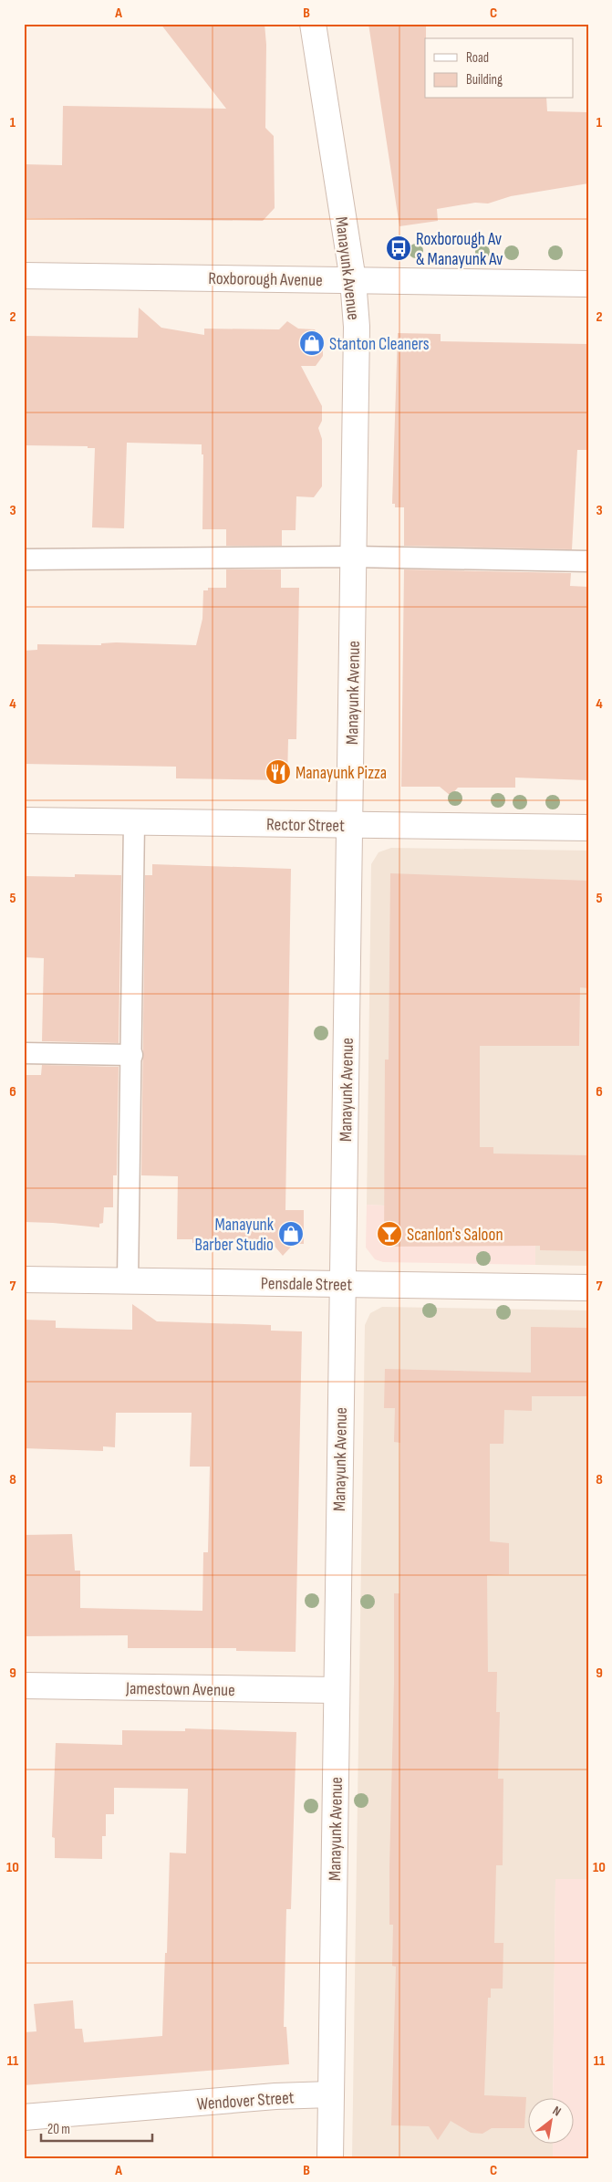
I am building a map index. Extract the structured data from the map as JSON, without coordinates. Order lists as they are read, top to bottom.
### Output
{
  "streets": {
    "street": [
      "Manayunk Avenue",
      "Roxborough Avenue",
      "Rector Street",
      "Pensdale Street",
      "Jamestown Avenue",
      "Wendover Street"
    ]
  },
  "crossings": [
    ["Manayunk Avenue", "Roxborough Avenue"],
    ["Manayunk Avenue", "Rector Street"],
    ["Manayunk Avenue", "Pensdale Street"],
    ["Manayunk Avenue", "Jamestown Avenue"],
    ["Manayunk Avenue", "Wendover Street"]
  ],
  "places": {
    "bus stop": ["Roxborough Av & Manayunk Av"],
    "shop": ["Stanton Cleaners", "Manayunk Barber Studio"],
    "restaurant": ["Manayunk Pizza"],
    "bar": ["Scanlon's Saloon"]
  },
  "legend": ["Road", "Building"],
  "scale_bar": "20 m",
  "north": "top right",
  "grid": {
    "columns": ["A", "B", "C"],
    "rows": [
      "1",
      "2",
      "3",
      "4",
      "5",
      "6",
      "7",
      "8",
      "9",
      "10",
      "11"
    ]
  }
}
